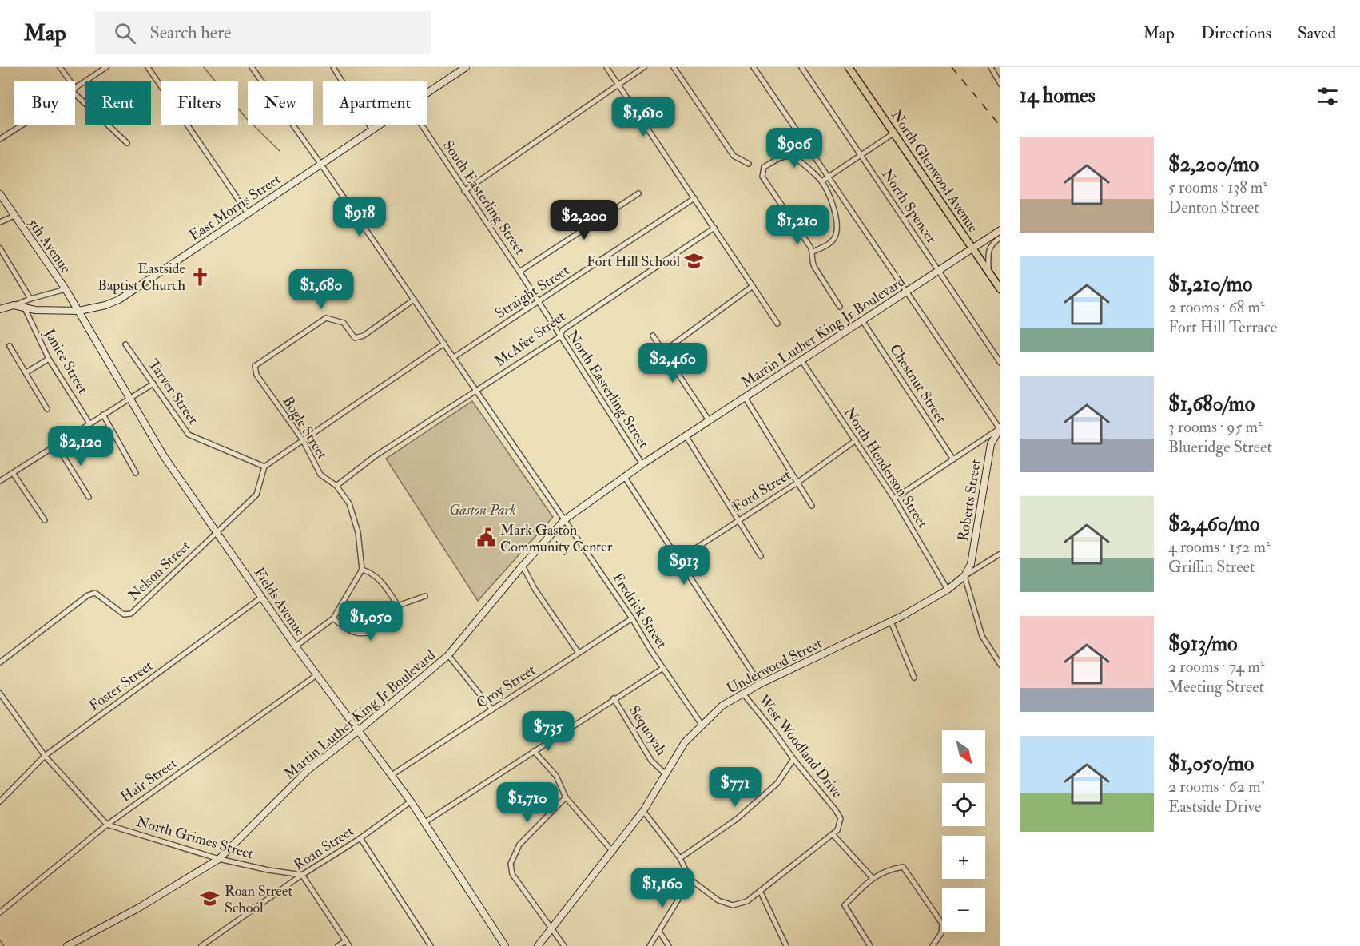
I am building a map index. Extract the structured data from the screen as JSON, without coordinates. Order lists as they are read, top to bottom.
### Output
{
  "streets": {
    "main road": ["North Glenwood Avenue"],
    "street": [
      "South Easterling Street",
      "North Spencer",
      "East Morris Street",
      "5th Avenue",
      "Straight Street",
      "Martin Luther King Jr Boulevard",
      "McAfee Street",
      "Janice Street",
      "Chestnut Street",
      "North Easterling Street",
      "Tarver Street",
      "Bogle Street",
      "North Henderson Street",
      "Ford Street",
      "Roberts Street",
      "Nelson Street",
      "Fields Avenue",
      "Fredrick Street",
      "Underwood Street",
      "Foster Street",
      "Croy Street",
      "Sequoyah",
      "West Woodland Drive",
      "Hair Street",
      "North Grimes Street",
      "Roan Street"
    ]
  },
  "crossings": [
    ["North Glenwood Avenue", "Martin Luther King Jr Boulevard"],
    ["South Easterling Street", "Straight Street"],
    ["South Easterling Street", "North Easterling Street"],
    ["North Spencer", "Martin Luther King Jr Boulevard"],
    ["East Morris Street", "5th Avenue"],
    ["East Morris Street", "Janice Street"],
    ["East Morris Street", "Fields Avenue"],
    ["East Morris Street", "Fredrick Street"],
    ["5th Avenue", "Fields Avenue"],
    ["Straight Street", "North Easterling Street"],
    ["Straight Street", "Fredrick Street"],
    ["Martin Luther King Jr Boulevard", "Chestnut Street"],
    ["Martin Luther King Jr Boulevard", "North Easterling Street"],
    ["Martin Luther King Jr Boulevard", "North Henderson Street"],
    ["Martin Luther King Jr Boulevard", "Fields Avenue"],
    ["Martin Luther King Jr Boulevard", "Fredrick Street"],
    ["Martin Luther King Jr Boulevard", "North Grimes Street"],
    ["McAfee Street", "North Easterling Street"],
    ["McAfee Street", "Bogle Street"],
    ["McAfee Street", "Fredrick Street"],
    ["Bogle Street", "Fredrick Street"],
    ["North Henderson Street", "Ford Street"],
    ["North Henderson Street", "Underwood Street"],
    ["Roberts Street", "Underwood Street"],
    ["Nelson Street", "Fields Avenue"],
    ["Fields Avenue", "Foster Street"],
    ["Fields Avenue", "Croy Street"],
    ["Fields Avenue", "Hair Street"],
    ["Fields Avenue", "Roan Street"],
    ["Fredrick Street", "Underwood Street"],
    ["Fredrick Street", "Croy Street"],
    ["Underwood Street", "Sequoyah"],
    ["Underwood Street", "West Woodland Drive"],
    ["Hair Street", "North Grimes Street"],
    ["North Grimes Street", "Roan Street"]
  ],
  "parks": ["Gaston Park"],
  "places": {
    "school or university": ["Fort Hill School", "Roan Street School"],
    "church": ["Eastside Baptist Church"],
    "public building": ["Mark Gaston Community Center"]
  },
  "north": "bottom right",
  "page": {
    "header": "Map",
    "search": "Search here",
    "nav": ["Map", "Directions", "Saved"],
    "heading": "14 homes",
    "chip": [
      "Buy",
      "Rent",
      "Filters",
      "New",
      "Apartment"
    ],
    "price": [
      "$1,610",
      "$906",
      "$918",
      "$2,200",
      "$1,210",
      "$1,680",
      "$2,460",
      "$2,120",
      "$913",
      "$1,050",
      "$735",
      "$771",
      "$1,710",
      "$1,160"
    ],
    "list": [
      {
        "name": "$2,200/mo",
        "note": "5 rooms · 138 m² · Denton Street"
      },
      {
        "name": "$1,210/mo",
        "note": "2 rooms · 68 m² · Fort Hill Terrace"
      },
      {
        "name": "$1,680/mo",
        "note": "3 rooms · 95 m² · Blueridge Street"
      },
      {
        "name": "$2,460/mo",
        "note": "4 rooms · 152 m² · Griffin Street"
      },
      {
        "name": "$913/mo",
        "note": "2 rooms · 74 m² · Meeting Street"
      },
      {
        "name": "$1,050/mo",
        "note": "2 rooms · 62 m² · Eastside Drive"
      }
    ],
    "map_buttons": ["+", "−"]
  }
}
